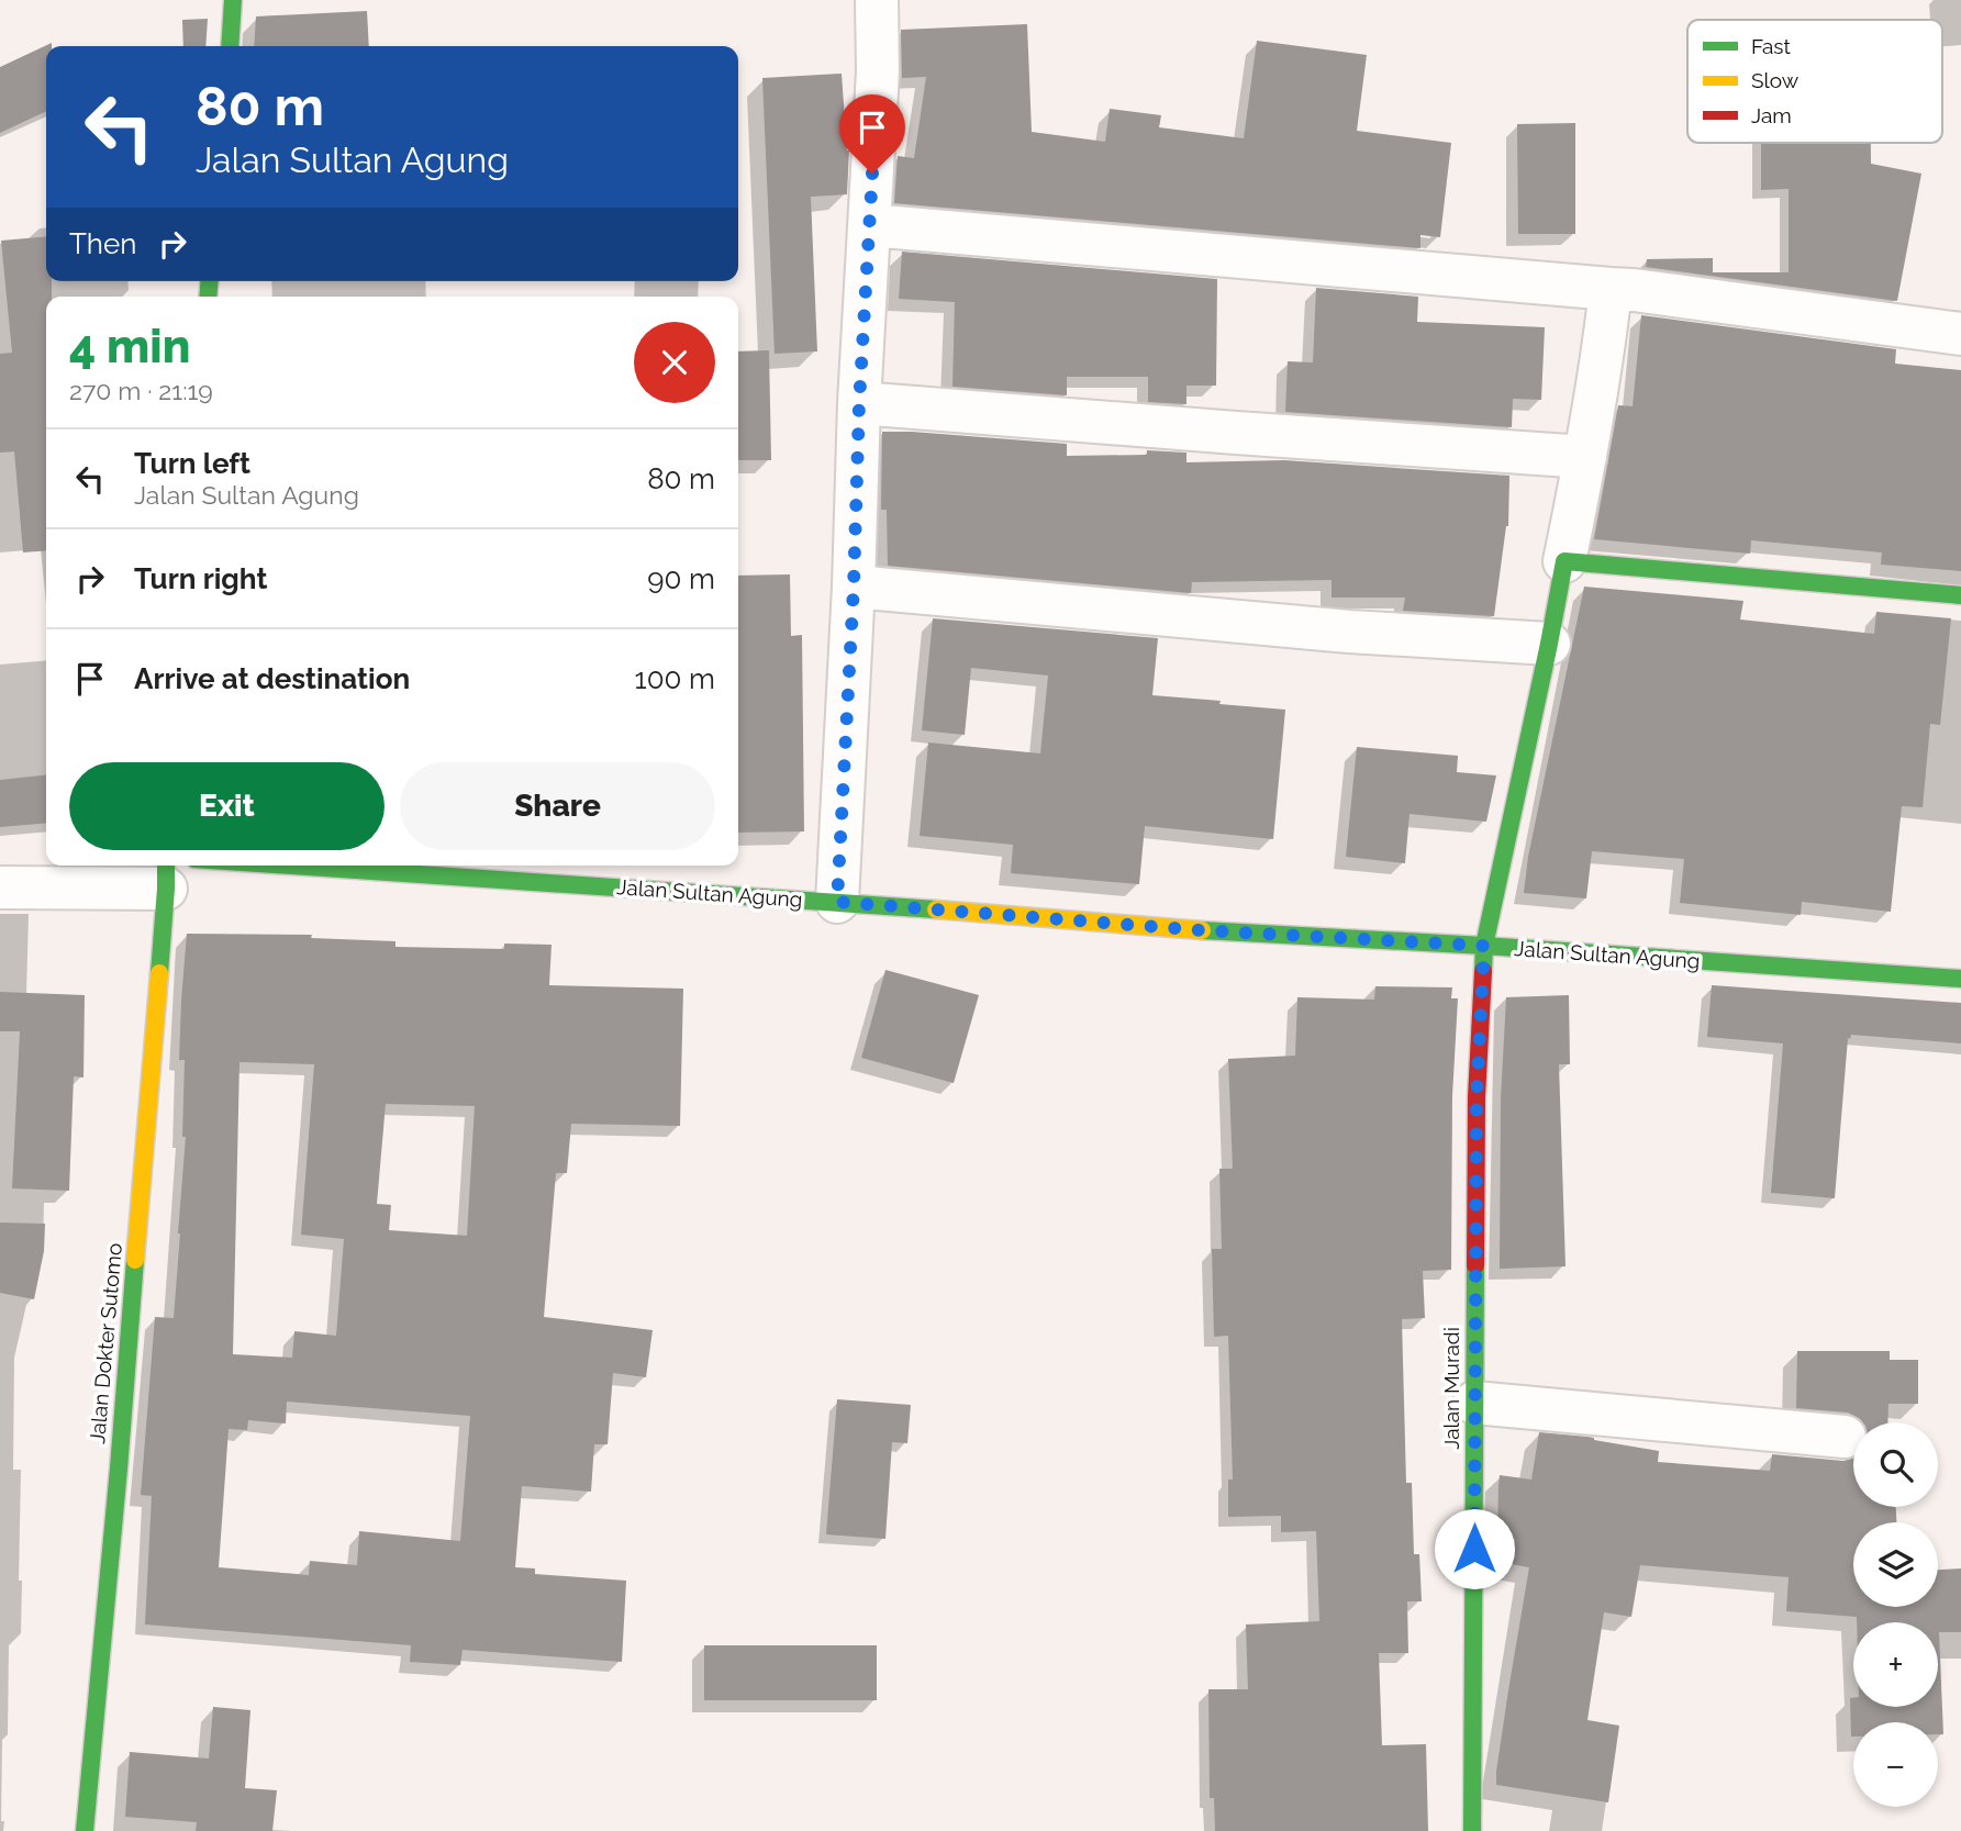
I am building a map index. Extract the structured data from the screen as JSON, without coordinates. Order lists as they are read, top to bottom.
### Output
{
  "streets": {
    "main road": ["Jalan Sultan Agung", "Jalan Dokter Sutomo", "Jalan Muradi"]
  },
  "crossings": [
    ["Jalan Sultan Agung", "Jalan Muradi"]
  ],
  "legend": ["Fast", "Slow", "Jam"],
  "page": {
    "turn": ["80 m", "Jalan Sultan Agung"],
    "then": "Then",
    "heading": ["4 min", "270 m · 21:19"],
    "list": [
      {
        "name": "Turn left",
        "note": "Jalan Sultan Agung",
        "value": "80 m"
      },
      {
        "name": "Turn right",
        "value": "90 m"
      },
      {
        "name": "Arrive at destination",
        "value": "100 m"
      }
    ],
    "buttons": ["Exit", "Share"],
    "map_buttons": ["+", "−"]
  }
}
